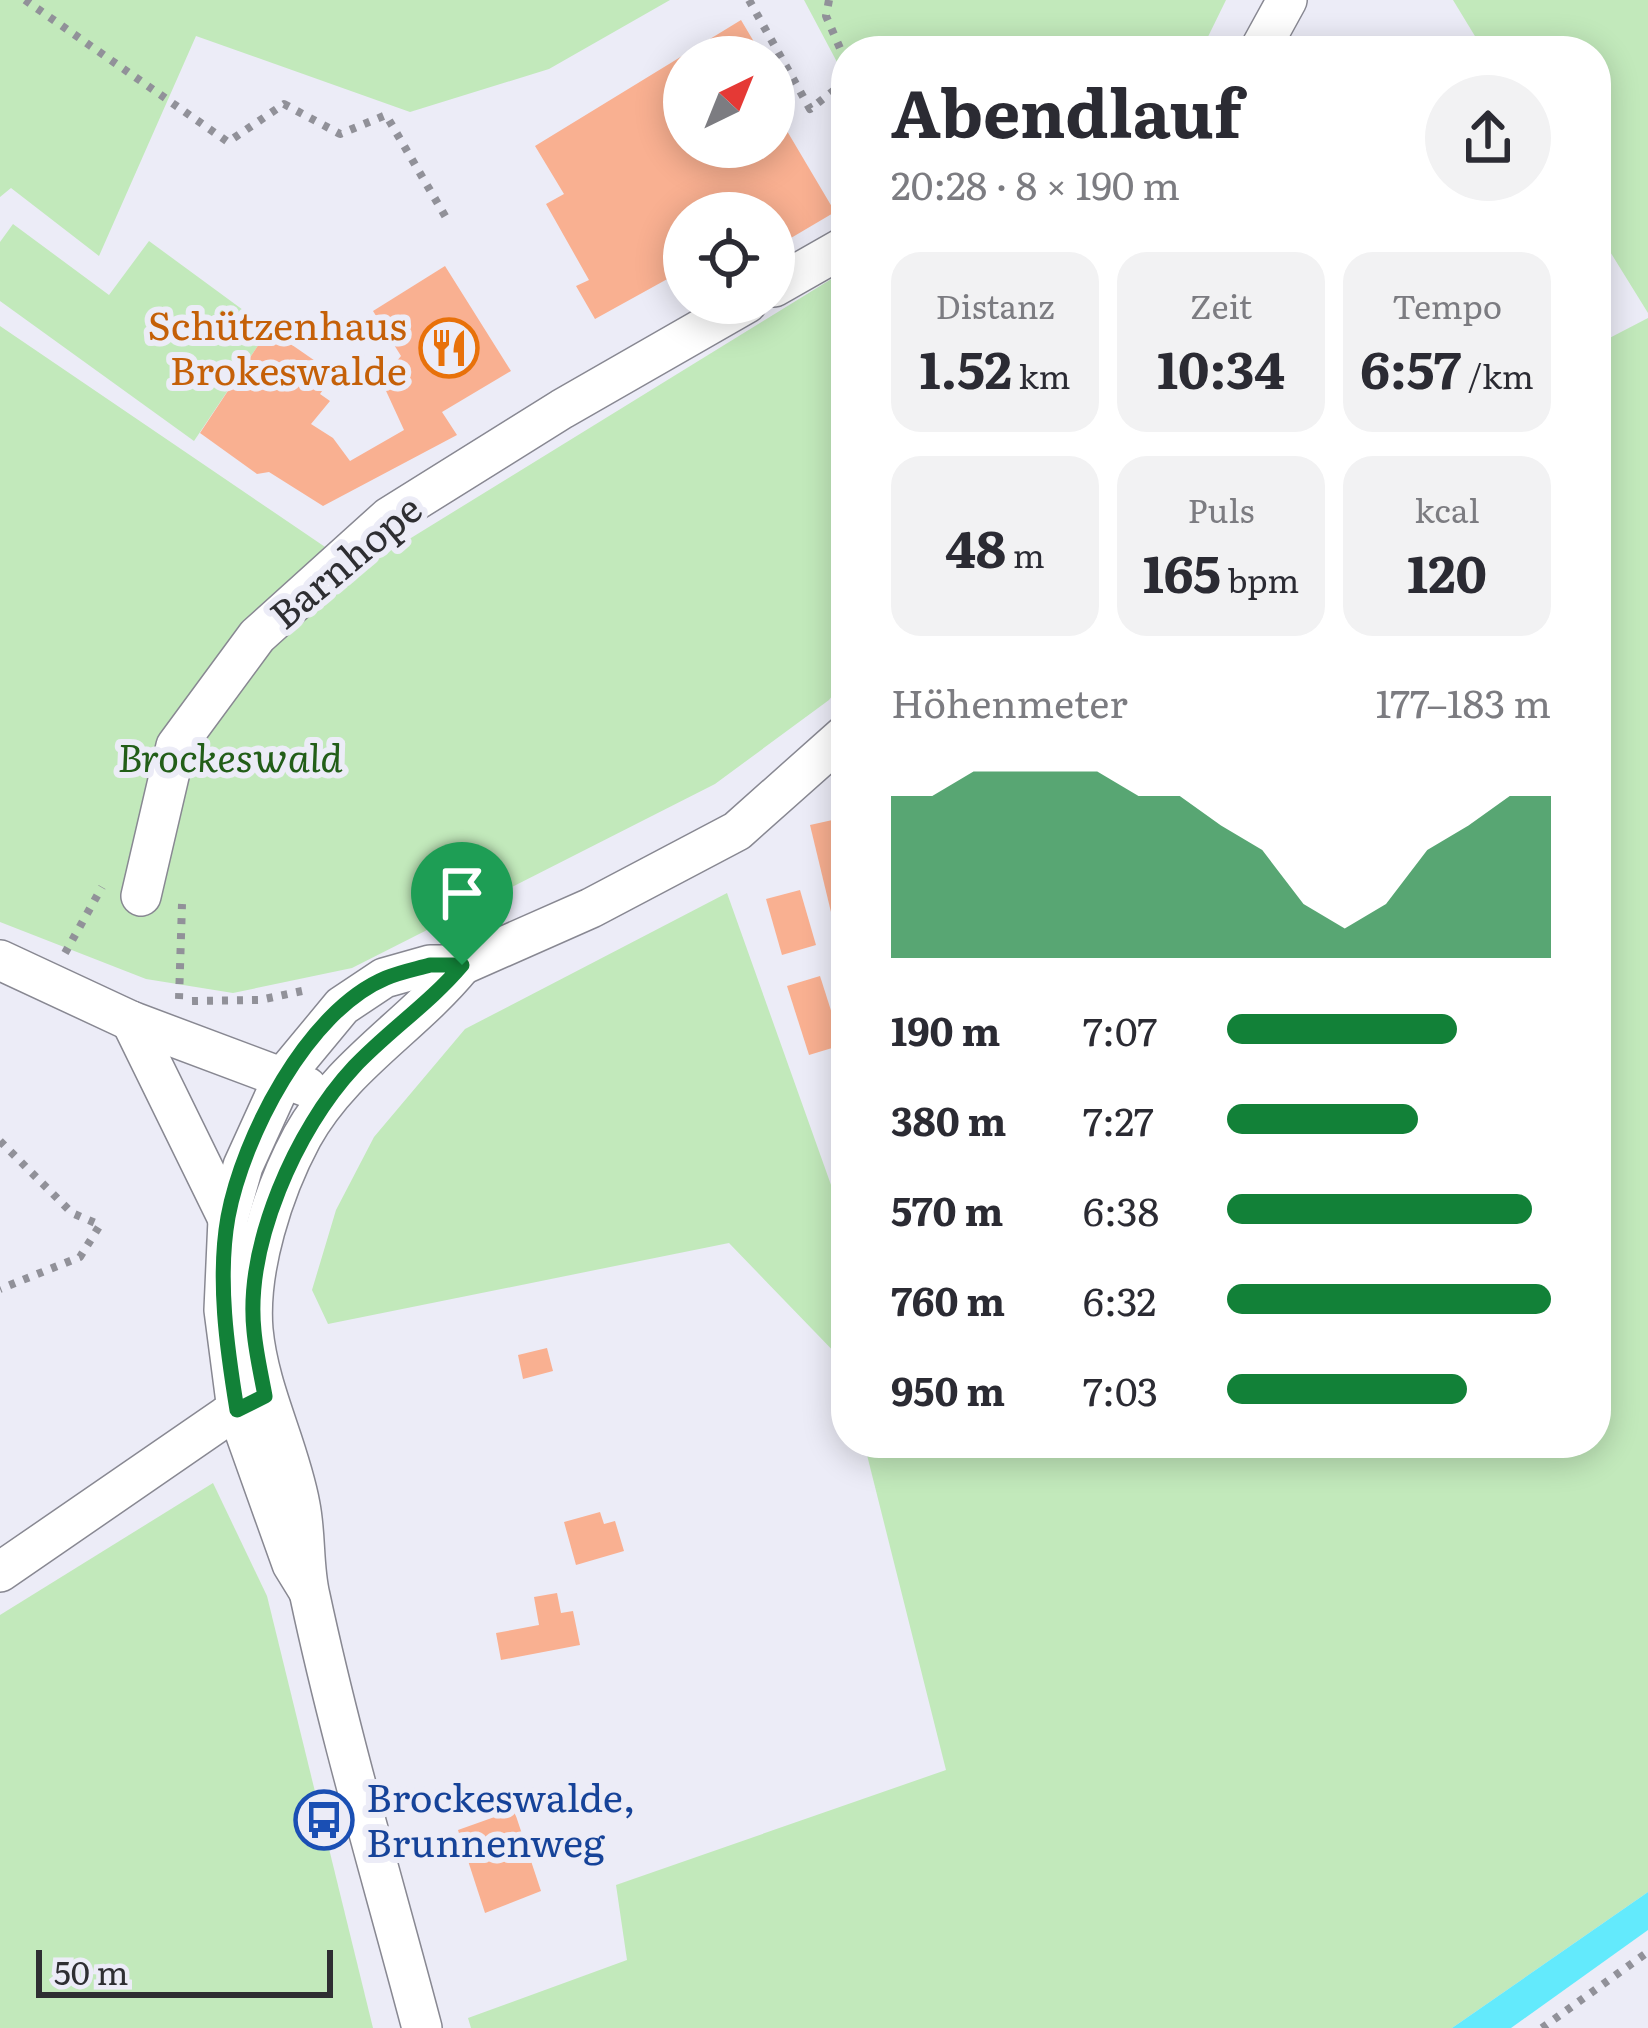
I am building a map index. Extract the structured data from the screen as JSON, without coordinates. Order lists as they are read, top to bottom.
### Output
{
  "streets": {
    "street": ["Barnhope"]
  },
  "parks": ["Brockeswald"],
  "places": {
    "restaurant": ["Schützenhaus Brokeswalde"],
    "bus stop": ["Brockeswalde, Brunnenweg"]
  },
  "scale_bar": "50 m",
  "north": "top right",
  "page": {
    "heading": ["Abendlauf", "20:28 · 8 × 190 m"],
    "stats": [
      ["Distanz", "1.52 km"],
      ["Zeit", "10:34"],
      ["Tempo", "6:57 /km"],
      ["48 m"],
      ["Puls", "165 bpm"],
      ["kcal", "120"]
    ],
    "chart": ["Höhenmeter", "177–183 m"],
    "list": [
      {
        "name": "190 m",
        "note": "7:07"
      },
      {
        "name": "380 m",
        "note": "7:27"
      },
      {
        "name": "570 m",
        "note": "6:38"
      },
      {
        "name": "760 m",
        "note": "6:32"
      },
      {
        "name": "950 m",
        "note": "7:03"
      }
    ],
    "scale": "50 m"
  }
}
